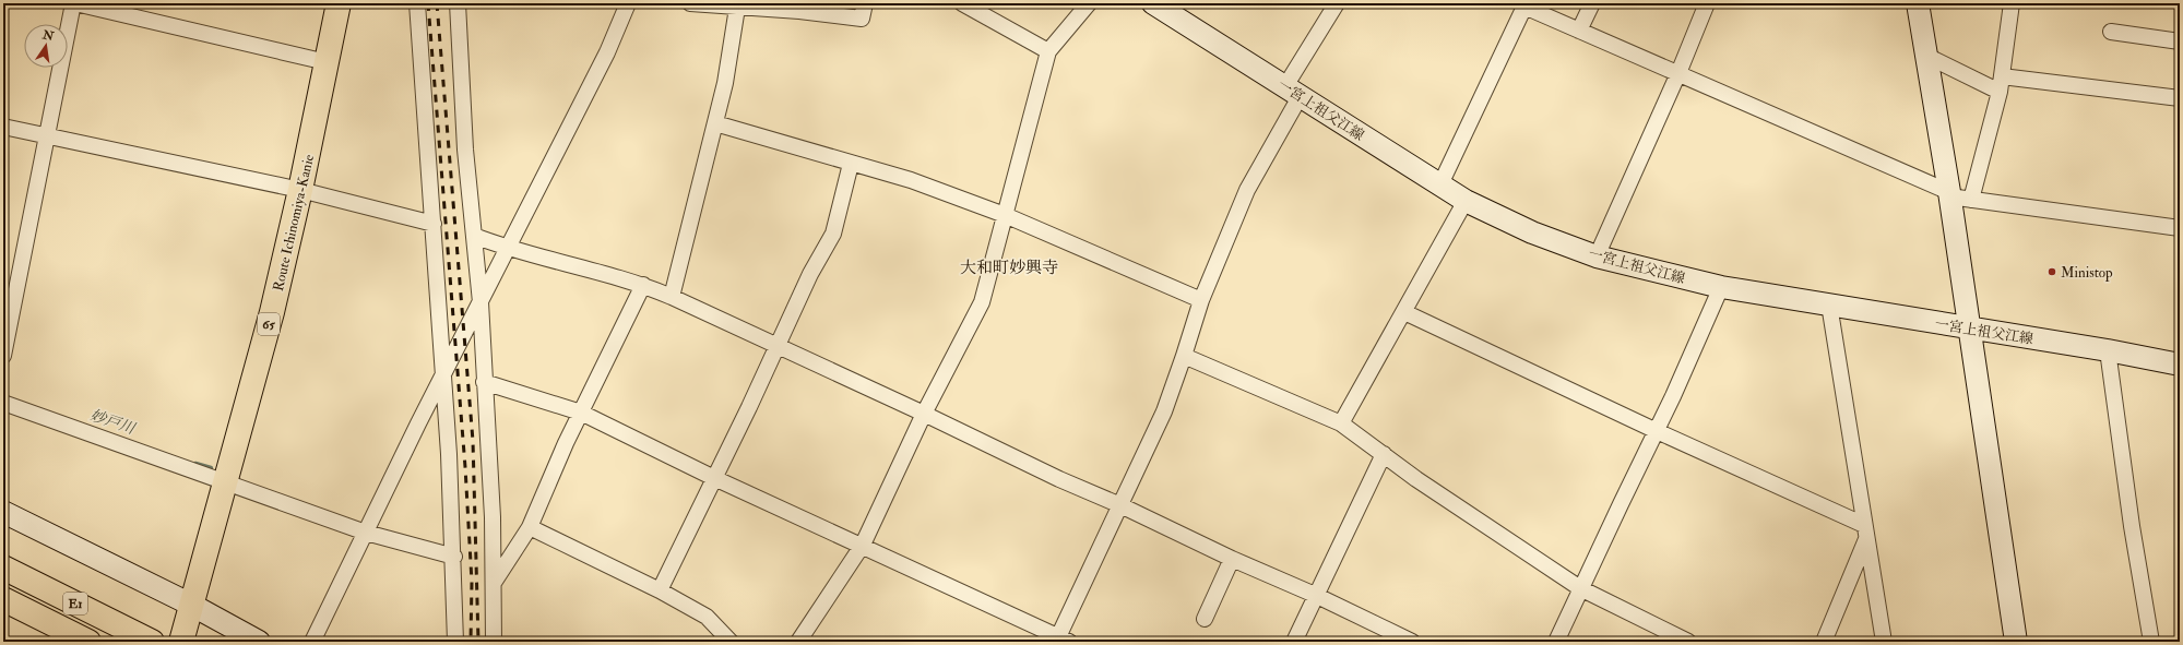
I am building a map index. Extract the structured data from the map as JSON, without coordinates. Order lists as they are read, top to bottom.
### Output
{
  "streets": {
    "main road": [
      "一宮上祖父江線",
      "Route Ichinomiya-Kanie",
      "65",
      "E1"
    ]
  },
  "districts": ["大和町妙興寺"],
  "water": ["妙戸川"],
  "places": ["Ministop"],
  "north": "top"
}
